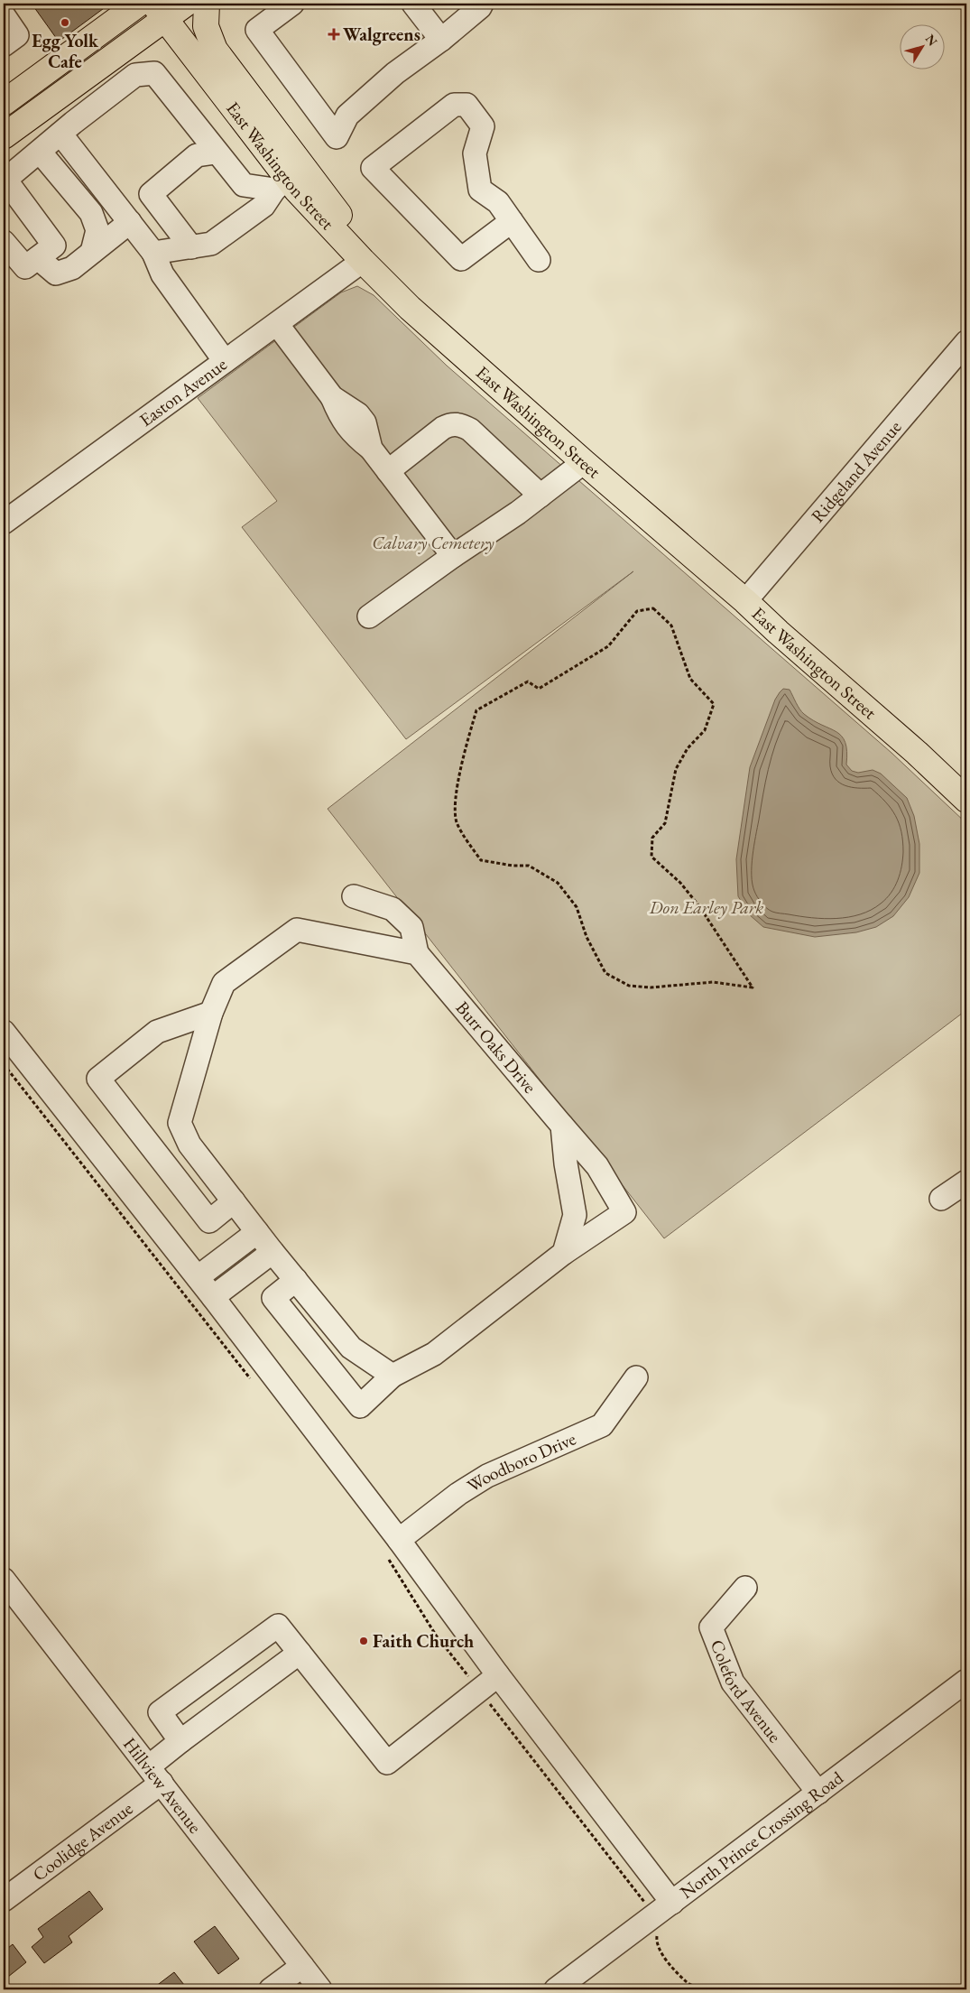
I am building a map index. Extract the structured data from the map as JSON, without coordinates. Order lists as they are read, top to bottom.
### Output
{
  "streets": {
    "main road": ["East Washington Street"],
    "street": [
      "Easton Avenue",
      "Ridgeland Avenue",
      "Burr Oaks Drive",
      "Woodboro Drive",
      "Coleford Avenue",
      "Hillview Avenue",
      "North Prince Crossing Road",
      "Coolidge Avenue"
    ]
  },
  "crossings": [
    ["East Washington Street", "Easton Avenue"],
    ["East Washington Street", "Ridgeland Avenue"],
    ["Coleford Avenue", "North Prince Crossing Road"],
    ["Hillview Avenue", "Coolidge Avenue"]
  ],
  "parks": ["Calvary Cemetery", "Don Earley Park"],
  "places": {
    "other": ["Egg Yolk Cafe", "Faith Church"],
    "health": ["Walgreens"]
  },
  "north": "top right"
}
